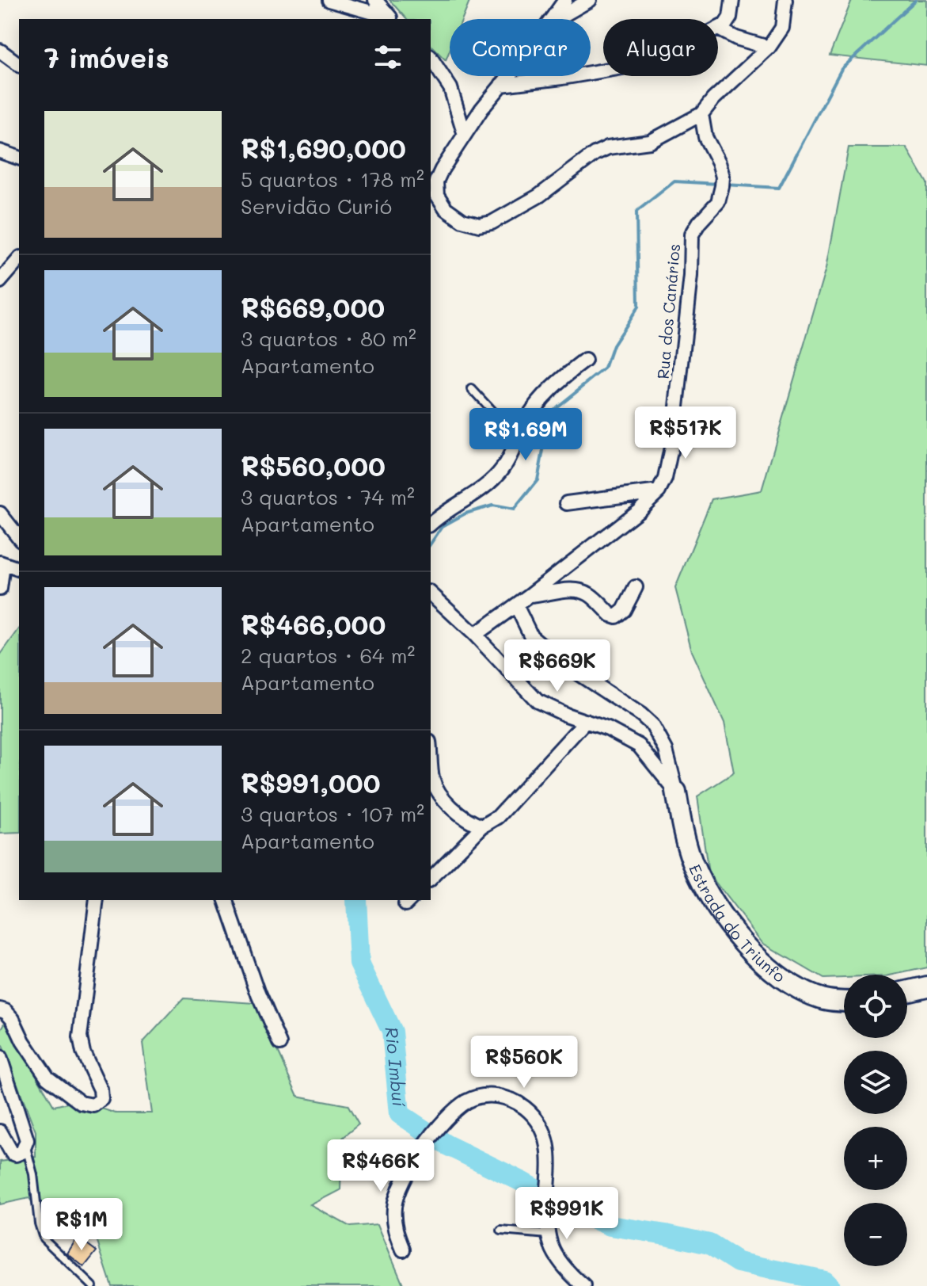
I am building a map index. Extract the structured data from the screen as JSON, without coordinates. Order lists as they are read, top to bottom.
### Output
{
  "streets": {
    "street": ["Rua dos Canários", "Estrada do Triunfo"]
  },
  "water": ["Rio Imbuí"],
  "page": {
    "chip": ["Comprar", "Alugar"],
    "heading": "7 imóveis",
    "list": [
      {
        "name": "R$1,690,000",
        "note": "5 quartos · 178 m² · Servidão Curió"
      },
      {
        "name": "R$669,000",
        "note": "3 quartos · 80 m² · Apartamento"
      },
      {
        "name": "R$560,000",
        "note": "3 quartos · 74 m² · Apartamento"
      },
      {
        "name": "R$466,000",
        "note": "2 quartos · 64 m² · Apartamento"
      },
      {
        "name": "R$991,000",
        "note": "3 quartos · 107 m² · Apartamento"
      }
    ],
    "price": [
      "R$517K",
      "R$1.69M",
      "R$669K",
      "R$560K",
      "R$466K",
      "R$991K",
      "R$1M"
    ],
    "map_buttons": ["+", "−"]
  }
}
